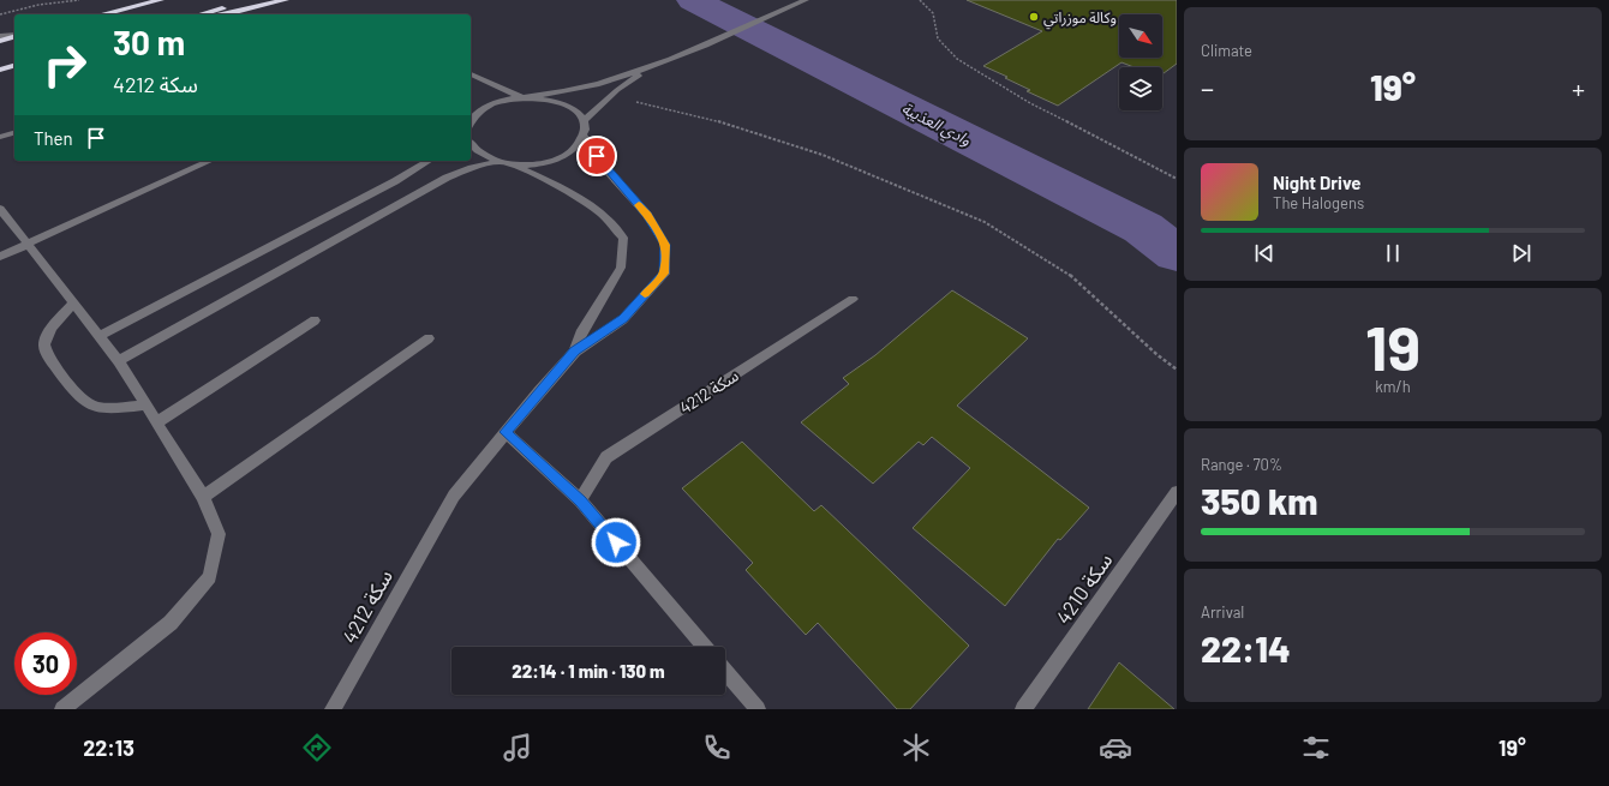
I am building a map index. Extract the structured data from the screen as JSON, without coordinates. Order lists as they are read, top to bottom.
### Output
{
  "streets": {
    "street": ["سكة 4212", "سكة 4210"]
  },
  "water": ["وادي العذيبة"],
  "places": ["وكالة موزراتي"],
  "north": "bottom right",
  "page": {
    "tile": [
      "Climate",
      ["19", "km/h"],
      ["Range · 70%", "350 km"],
      ["Arrival", "22:14"]
    ],
    "turn": ["30 m", "سكة 4212"],
    "heat": ["−", "19°", "+"],
    "then": "Then",
    "song": ["Night Drive", "The Halogens"],
    "limit": "30",
    "trip": "22:14 · 1 min · 130 m",
    "tabs": ["22:13", "19°"]
  }
}
